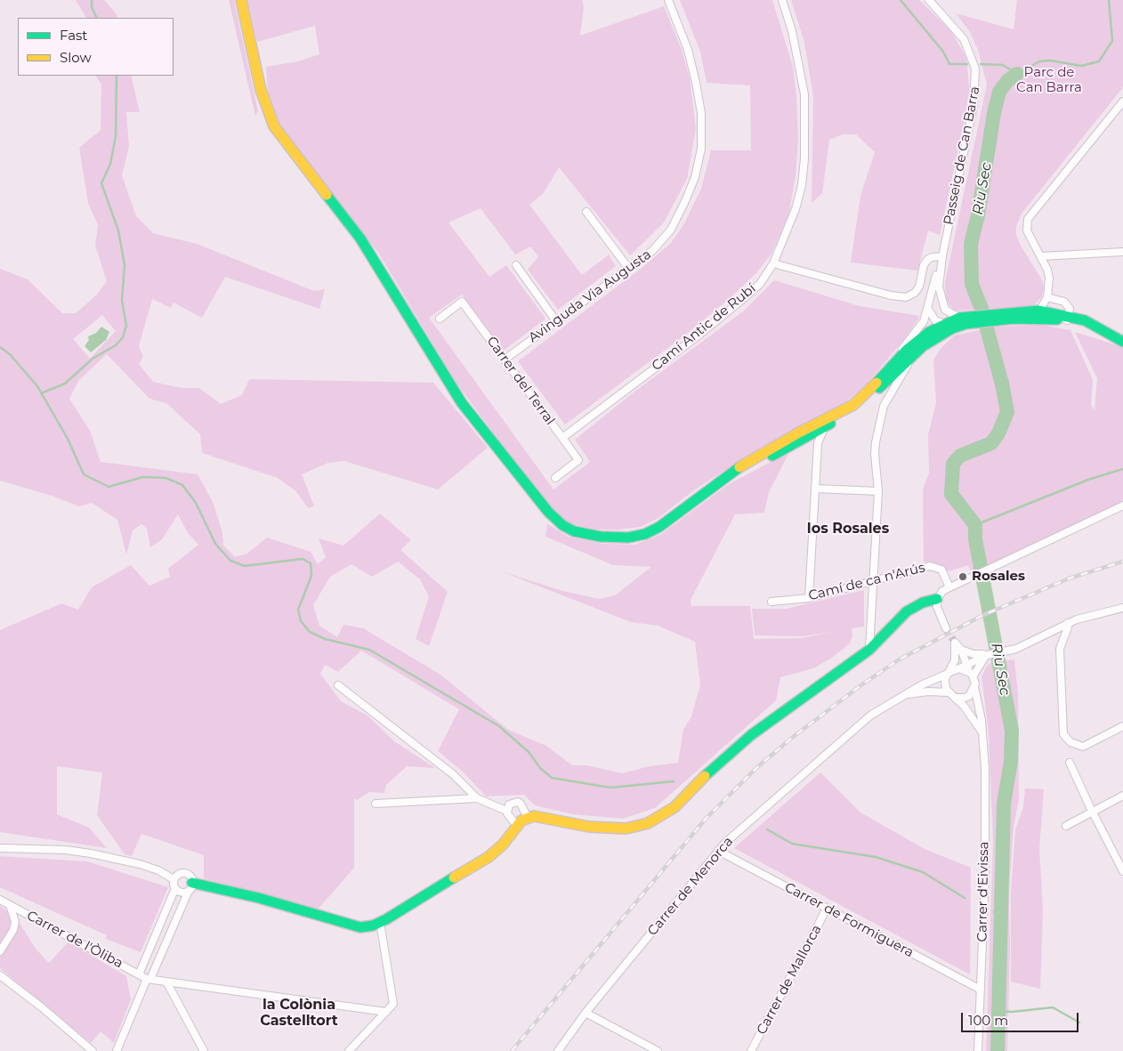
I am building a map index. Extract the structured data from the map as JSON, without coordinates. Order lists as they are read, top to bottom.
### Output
{
  "streets": {
    "street": [
      "Passeig de Can Barra",
      "Avinguda Via Augusta",
      "Camí Antic de Rubí",
      "Carrer del Terral",
      "Camí de ca n'Arús",
      "Carrer de Menorca",
      "Carrer d'Eivissa",
      "Carrer de Formiguera",
      "Carrer de l'Òliba",
      "Carrer de Mallorca"
    ]
  },
  "crossings": [
    ["Avinguda Via Augusta", "Carrer del Terral"],
    ["Camí Antic de Rubí", "Carrer del Terral"],
    ["Carrer de Menorca", "Carrer d'Eivissa"],
    ["Carrer de Menorca", "Carrer de Formiguera"],
    ["Carrer d'Eivissa", "Carrer de Formiguera"],
    ["Carrer de Formiguera", "Carrer de Mallorca"]
  ],
  "districts": ["los Rosales", "la Colònia Castelltort"],
  "water": ["Riu Sec"],
  "parks": ["Parc de Can Barra"],
  "places": ["Rosales"],
  "legend": ["Fast", "Slow"],
  "scale_bar": "100 m"
}
